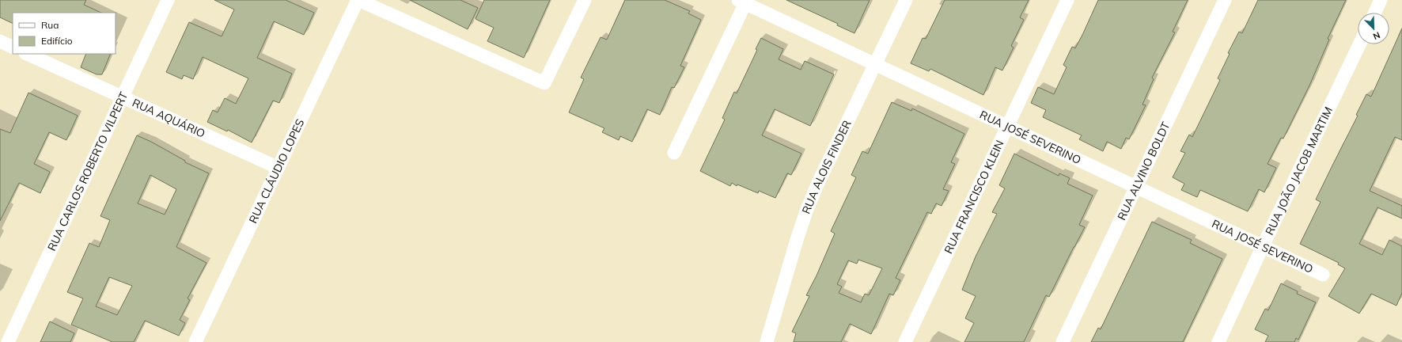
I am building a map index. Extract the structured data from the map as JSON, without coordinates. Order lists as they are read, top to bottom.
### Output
{
  "streets": {
    "street": [
      "RUA AQUÁRIO",
      "RUA JOSÉ SEVERINO",
      "RUA ALOIS FINDER",
      "RUA CARLOS ROBERTO VILPERT",
      "RUA CLÁUDIO LOPES",
      "RUA ALVINO BOLDT",
      "RUA JOÃO JACOB MARTIM",
      "RUA FRANCISCO KLEIN"
    ]
  },
  "crossings": [
    ["RUA AQUÁRIO", "RUA CARLOS ROBERTO VILPERT"],
    ["RUA AQUÁRIO", "RUA CLÁUDIO LOPES"],
    ["RUA JOSÉ SEVERINO", "RUA ALOIS FINDER"],
    ["RUA JOSÉ SEVERINO", "RUA ALVINO BOLDT"],
    ["RUA JOSÉ SEVERINO", "RUA JOÃO JACOB MARTIM"],
    ["RUA JOSÉ SEVERINO", "RUA FRANCISCO KLEIN"]
  ],
  "legend": ["Rua", "Edifício"],
  "north": "bottom right"
}
